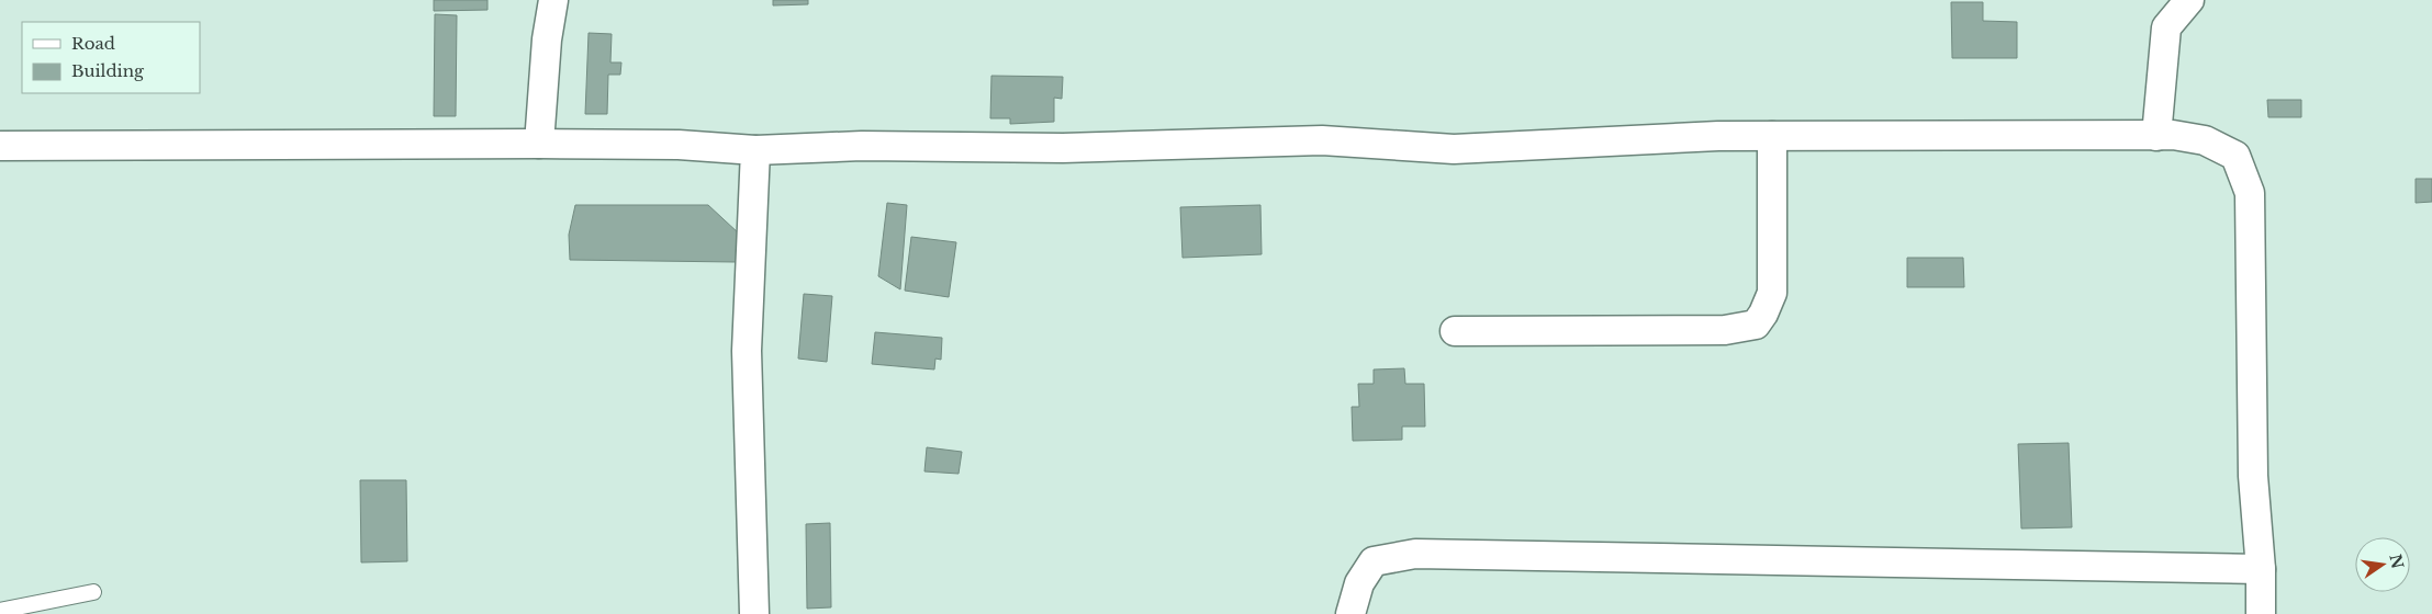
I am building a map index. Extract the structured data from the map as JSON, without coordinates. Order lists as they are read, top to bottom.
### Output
{
  "legend": ["Road", "Building"],
  "north": "right"
}
